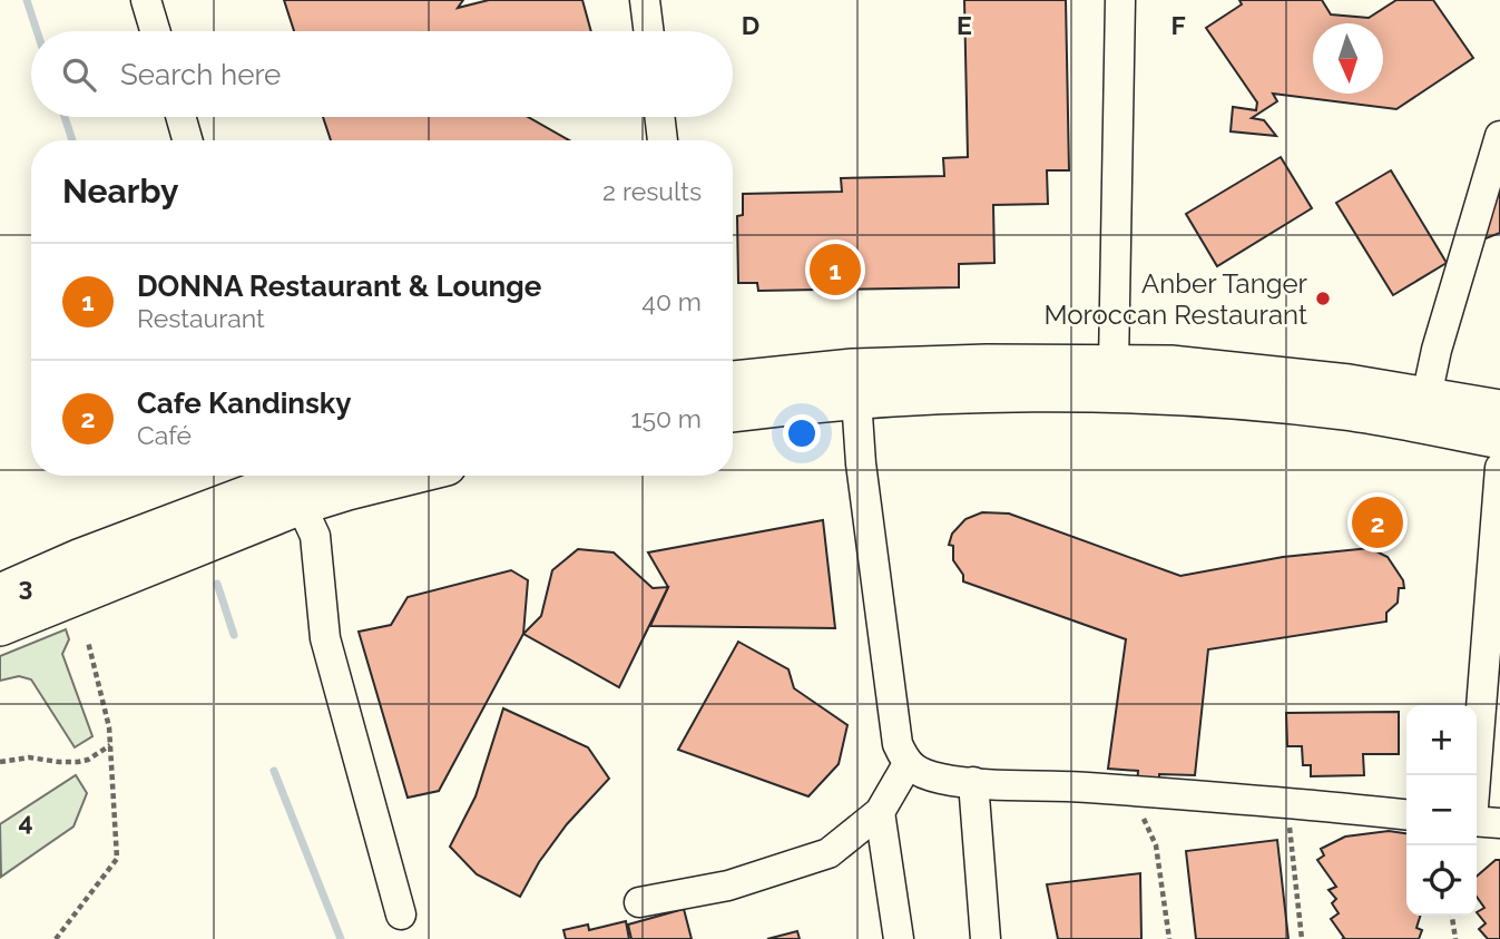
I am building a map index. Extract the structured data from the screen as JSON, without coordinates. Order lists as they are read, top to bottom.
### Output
{
  "places": ["Anber Tanger Moroccan Restaurant"],
  "north": "bottom",
  "page": {
    "search": "Search here",
    "heading": ["Nearby", "2 results"],
    "pins": ["1", "2"],
    "list": [
      {
        "mark": "1",
        "name": "DONNA Restaurant & Lounge",
        "note": "Restaurant",
        "value": "40 m"
      },
      {
        "mark": "2",
        "name": "Cafe Kandinsky",
        "note": "Café",
        "value": "150 m"
      }
    ],
    "map_buttons": ["+", "−"]
  },
  "grid": {
    "columns": ["D", "E", "F"],
    "rows": ["3", "4"]
  }
}
